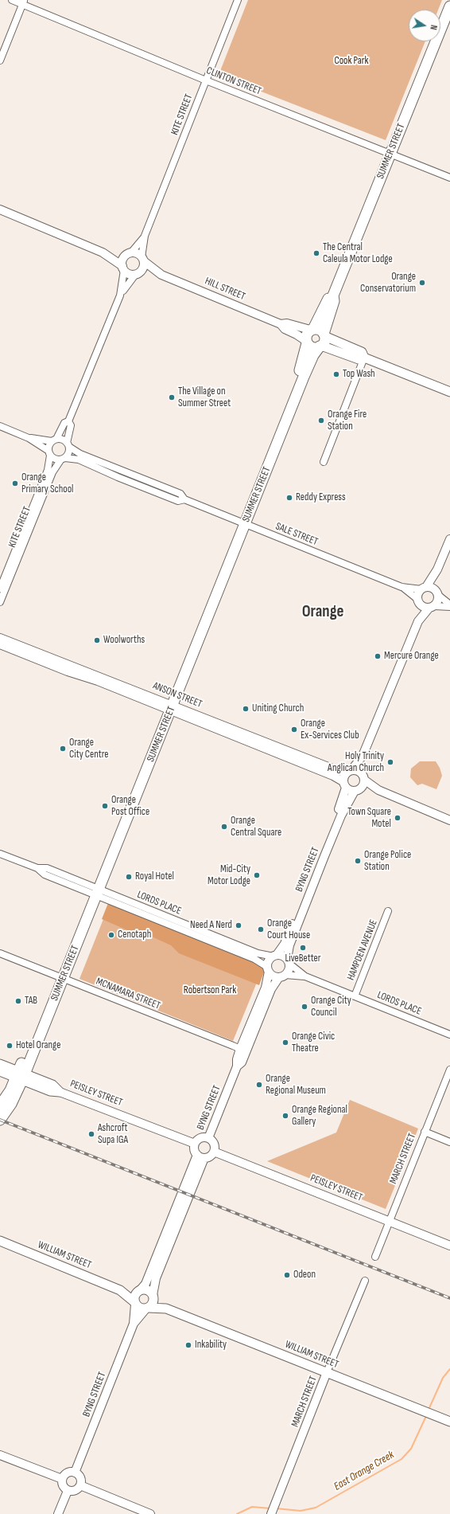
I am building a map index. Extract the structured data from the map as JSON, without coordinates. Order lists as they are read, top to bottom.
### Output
{
  "streets": {
    "highway": ["SUMMER STREET"],
    "main road": ["PEISLEY STREET", "WILLIAM STREET"],
    "street": [
      "CLINTON STREET",
      "KITE STREET",
      "HILL STREET",
      "SALE STREET",
      "ANSON STREET",
      "BYNG STREET",
      "LORDS PLACE",
      "HAMPDEN AVENUE",
      "MCNAMARA STREET",
      "MARCH STREET"
    ]
  },
  "crossings": [
    ["CLINTON STREET", "KITE STREET"],
    ["CLINTON STREET", "SUMMER STREET"],
    ["KITE STREET", "HILL STREET"],
    ["KITE STREET", "SALE STREET"],
    ["SUMMER STREET", "HILL STREET"],
    ["SUMMER STREET", "SALE STREET"],
    ["SUMMER STREET", "ANSON STREET"],
    ["SUMMER STREET", "LORDS PLACE"],
    ["SUMMER STREET", "MCNAMARA STREET"],
    ["SUMMER STREET", "PEISLEY STREET"],
    ["ANSON STREET", "BYNG STREET"],
    ["BYNG STREET", "LORDS PLACE"],
    ["BYNG STREET", "MCNAMARA STREET"],
    ["BYNG STREET", "PEISLEY STREET"],
    ["BYNG STREET", "WILLIAM STREET"],
    ["LORDS PLACE", "HAMPDEN AVENUE"],
    ["PEISLEY STREET", "MARCH STREET"],
    ["MARCH STREET", "WILLIAM STREET"]
  ],
  "districts": ["Orange"],
  "water": ["East Orange Creek"],
  "parks": ["Cook Park", "Robertson Park"],
  "places": [
    "The Central Caleula Motor Lodge",
    "Orange Conservatorium",
    "Top Wash",
    "The Village on Summer Street",
    "Orange Fire Station",
    "Orange Primary School",
    "Reddy Express",
    "Woolworths",
    "Mercure Orange",
    "Uniting Church",
    "Orange Ex-Services Club",
    "Orange City Centre",
    "Holy Trinity Anglican Church",
    "Orange Post Office",
    "Town Square Motel",
    "Orange Central Square",
    "Orange Police Station",
    "Mid-City Motor Lodge",
    "Royal Hotel",
    "Need A Nerd",
    "Orange Court House",
    "Cenotaph",
    "LiveBetter",
    "TAB",
    "Orange City Council",
    "Orange Civic Theatre",
    "Hotel Orange",
    "Orange Regional Museum",
    "Orange Regional Gallery",
    "Ashcroft Supa IGA",
    "Odeon",
    "Inkability"
  ],
  "north": "right"
}
